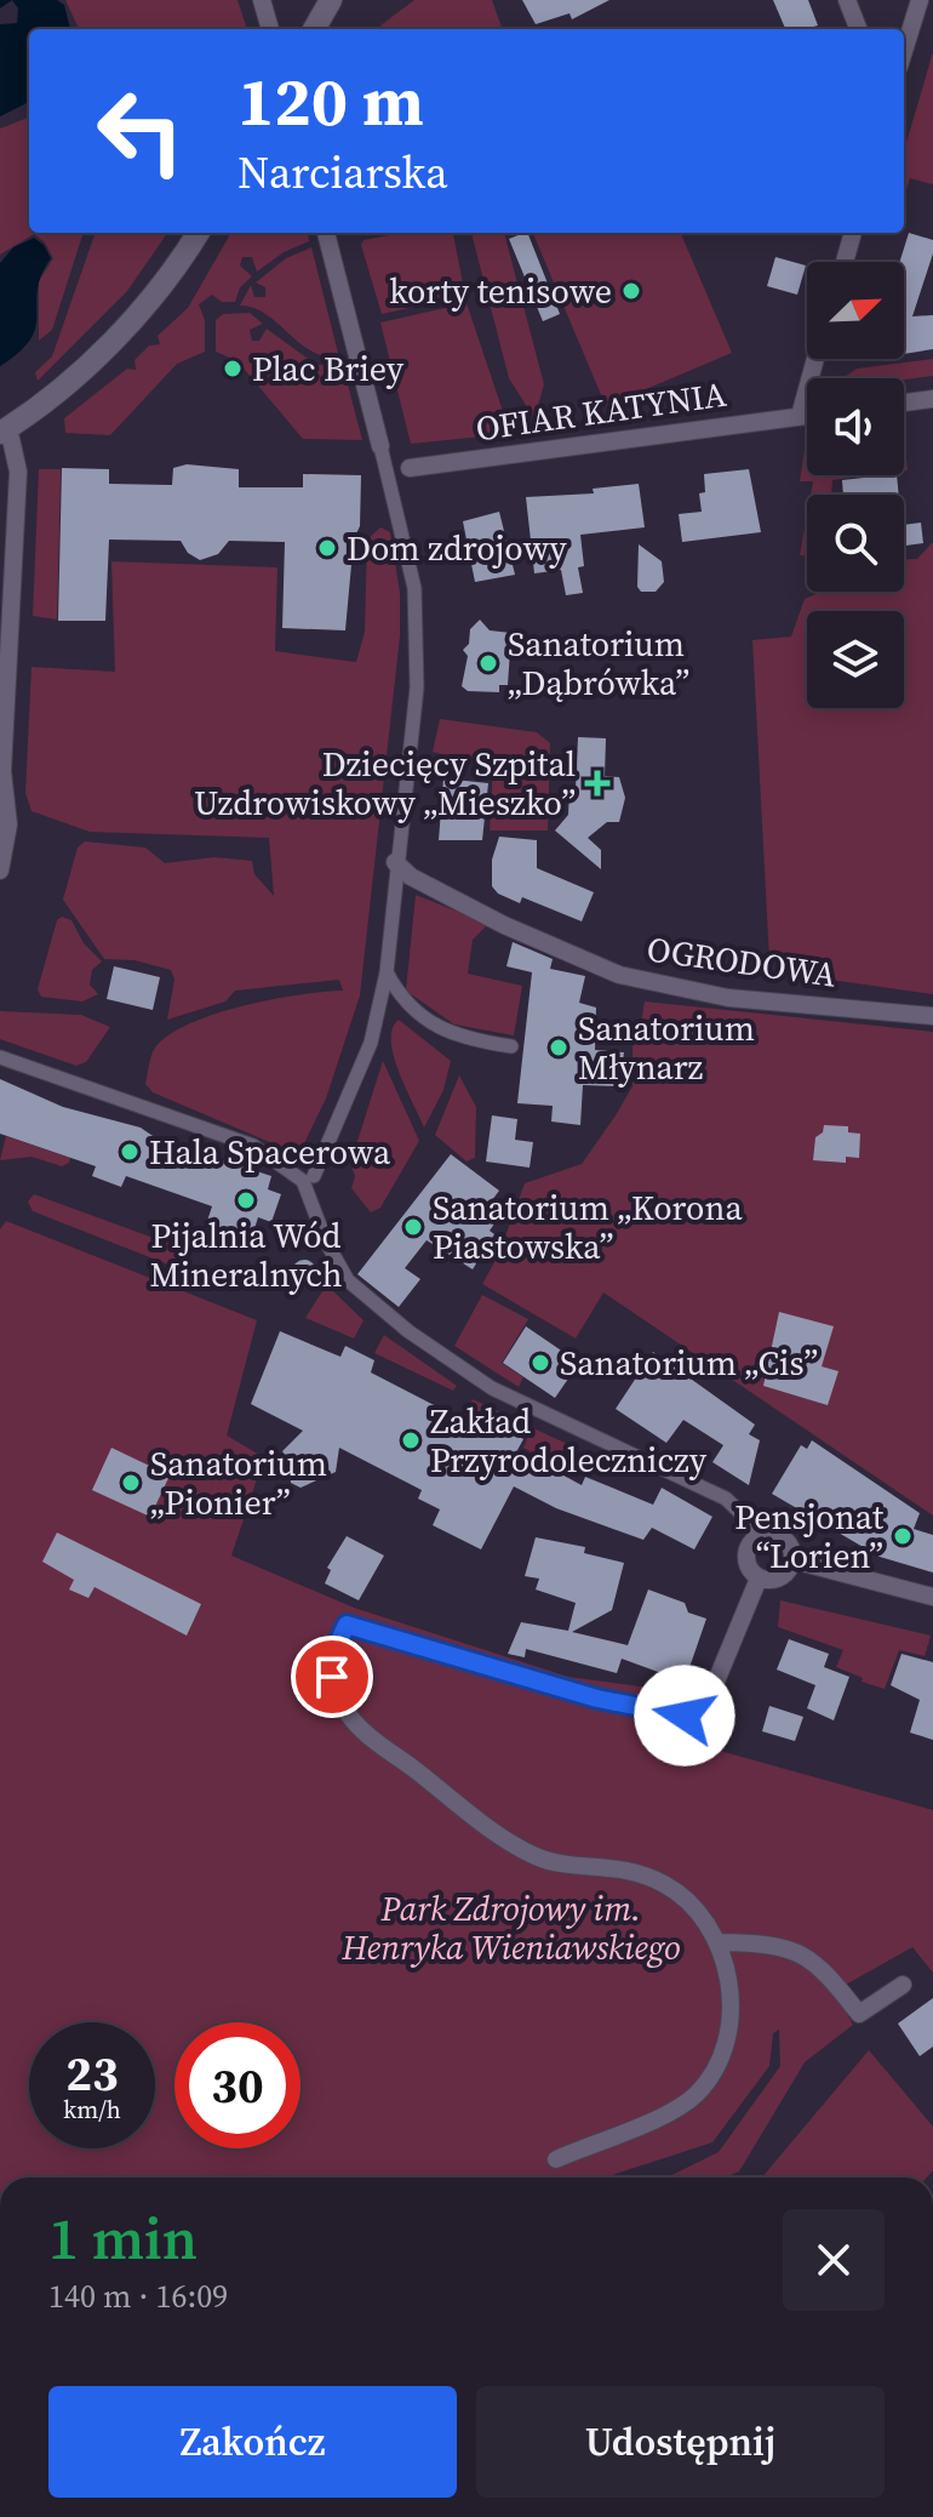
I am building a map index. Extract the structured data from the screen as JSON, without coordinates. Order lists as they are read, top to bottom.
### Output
{
  "streets": {
    "street": ["OFIAR KATYNIA", "OGRODOWA"]
  },
  "parks": ["Park Zdrojowy im. Henryka Wieniawskiego"],
  "places": {
    "other": [
      "korty tenisowe",
      "Plac Briey",
      "Dom zdrojowy",
      "Sanatorium „Dąbrówka”",
      "Sanatorium Młynarz",
      "Hala Spacerowa",
      "Pijalnia Wód Mineralnych",
      "Sanatorium „Korona Piastowska”",
      "Sanatorium „Cis”",
      "Zakład Przyrodoleczniczy",
      "Sanatorium „Pionier”",
      "Pensjonat “Lorien”"
    ],
    "health": ["Dziecięcy Szpital Uzdrowiskowy „Mieszko”"]
  },
  "north": "top right",
  "page": {
    "turn": ["120 m", "Narciarska"],
    "speed": "23 km/h",
    "limit": "30",
    "heading": ["1 min", "140 m · 16:09"],
    "buttons": ["Zakończ", "Udostępnij"]
  }
}
